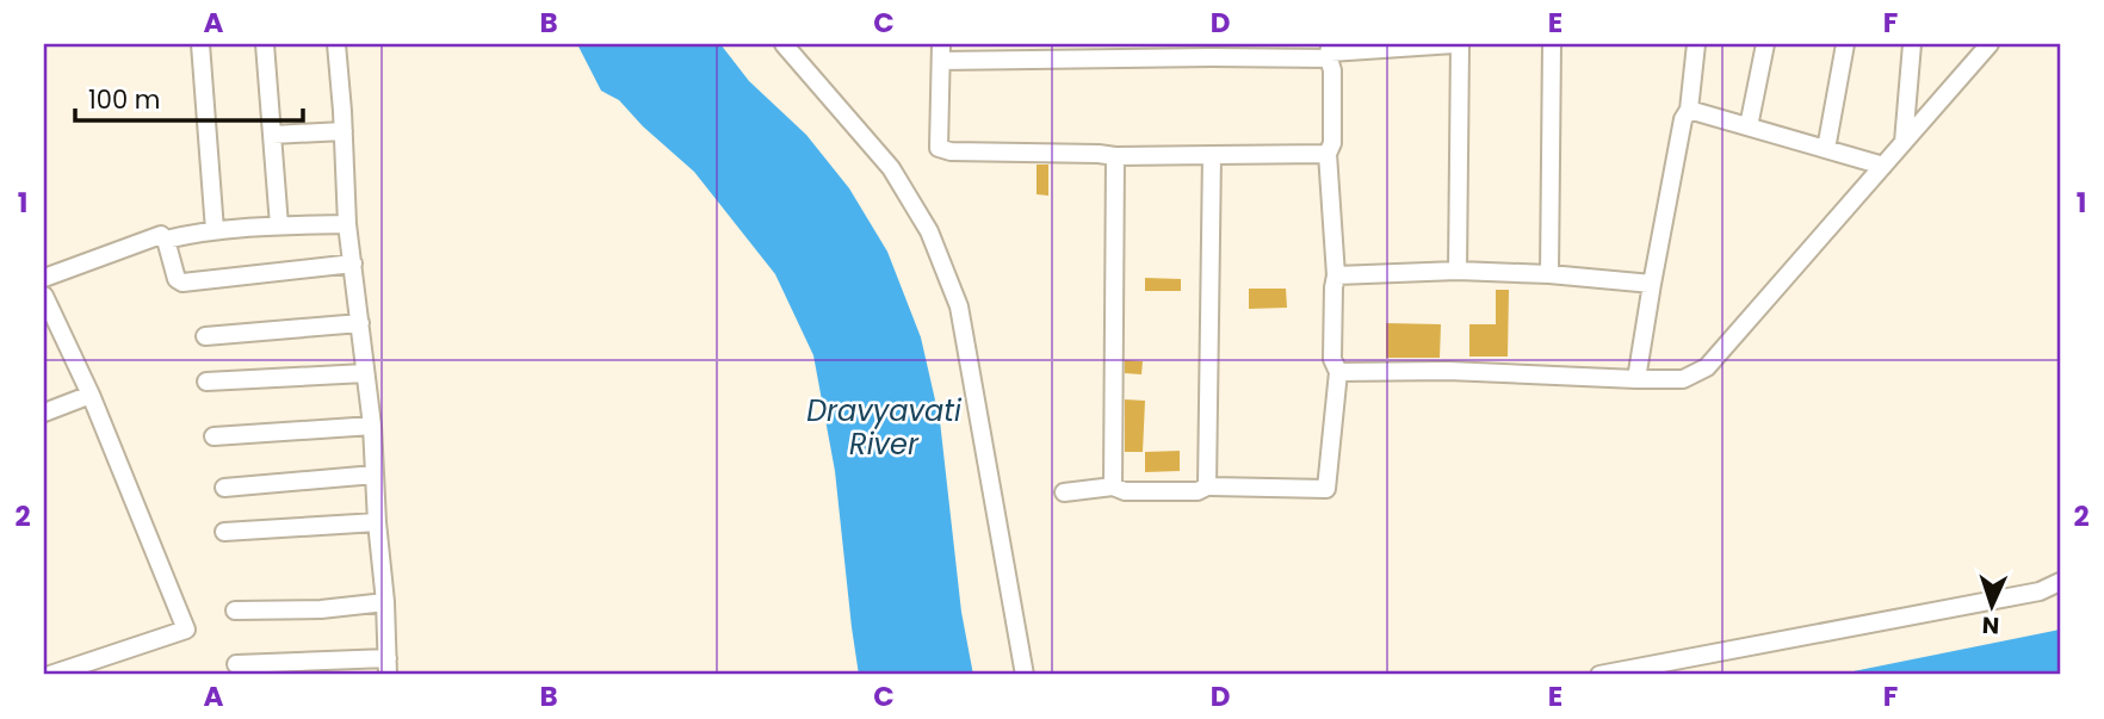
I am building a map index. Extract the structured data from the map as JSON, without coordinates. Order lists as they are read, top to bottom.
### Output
{
  "water": ["Dravyavati River"],
  "scale_bar": "100 m",
  "north": "bottom",
  "grid": {
    "columns": [
      "A",
      "B",
      "C",
      "D",
      "E",
      "F"
    ],
    "rows": ["1", "2"]
  }
}
